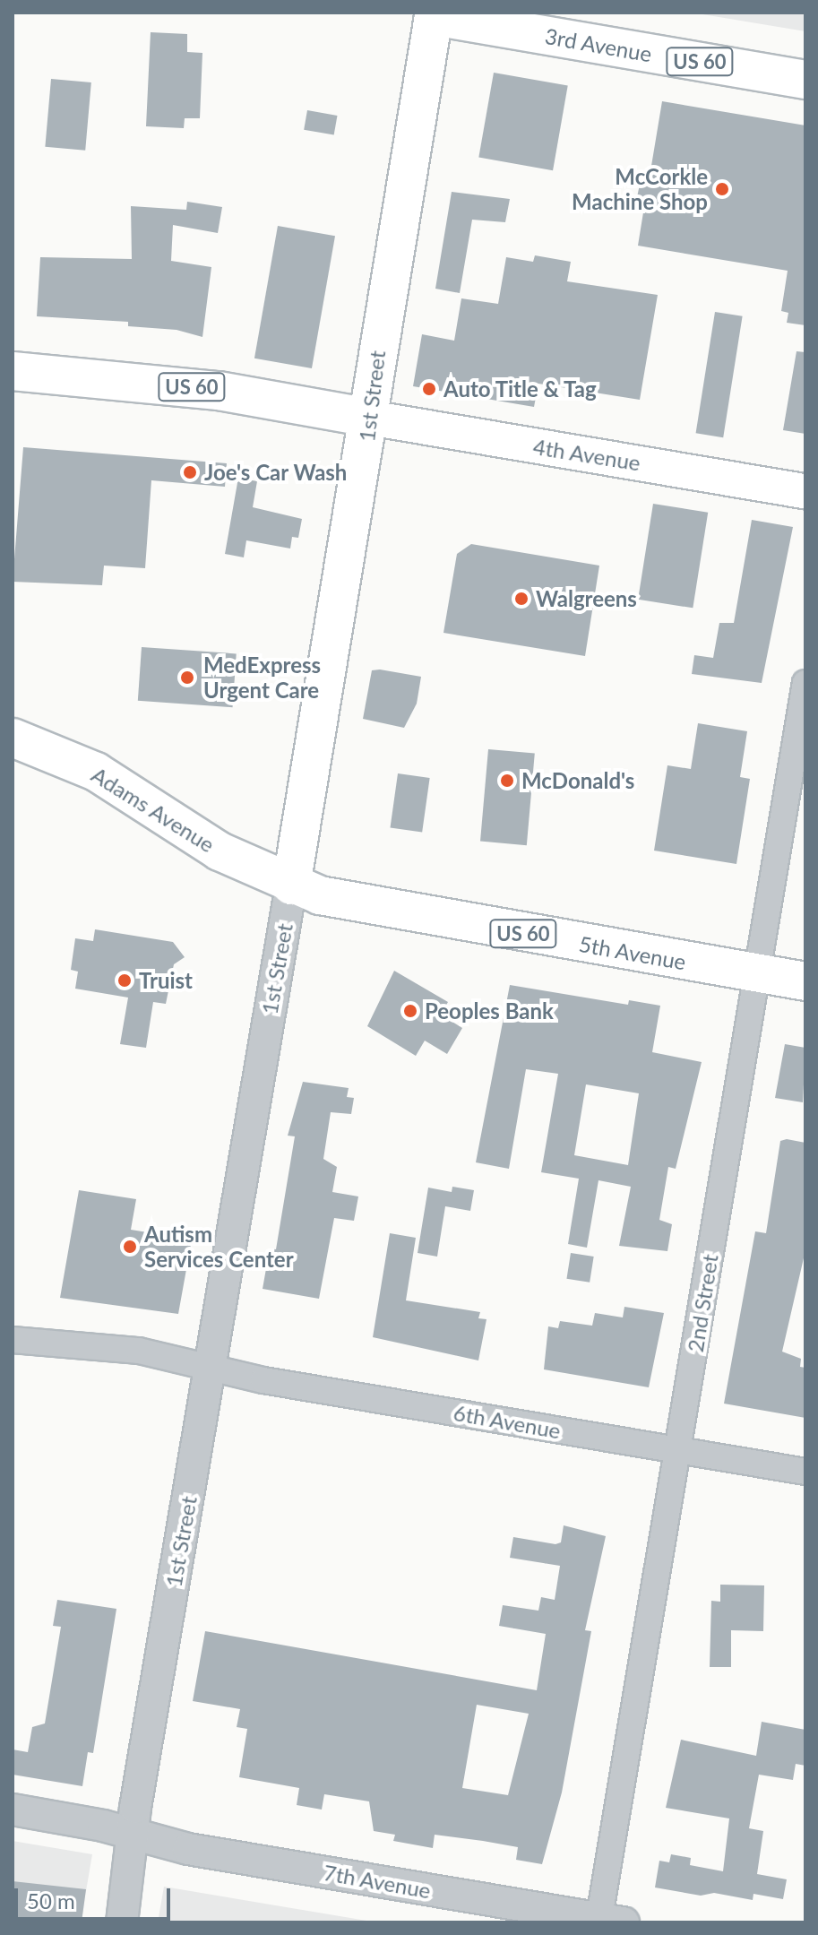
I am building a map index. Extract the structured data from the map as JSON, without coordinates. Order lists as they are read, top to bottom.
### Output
{
  "streets": {
    "main road": [
      "3rd Avenue",
      "US 60",
      "1st Street",
      "4th Avenue",
      "Adams Avenue",
      "5th Avenue"
    ],
    "street": ["2nd Street", "6th Avenue", "7th Avenue"]
  },
  "crossings": [
    ["3rd Avenue", "1st Street"],
    ["US 60", "1st Street"],
    ["US 60", "4th Avenue"],
    ["1st Street", "4th Avenue"],
    ["1st Street", "Adams Avenue"],
    ["1st Street", "5th Avenue"],
    ["1st Street", "6th Avenue"],
    ["1st Street", "7th Avenue"],
    ["Adams Avenue", "5th Avenue"],
    ["5th Avenue", "2nd Street"],
    ["2nd Street", "6th Avenue"],
    ["2nd Street", "7th Avenue"]
  ],
  "places": [
    "McCorkle Machine Shop",
    "Auto Title & Tag",
    "Joe's Car Wash",
    "Walgreens",
    "MedExpress Urgent Care",
    "McDonald's",
    "Truist",
    "Peoples Bank",
    "Autism Services Center"
  ],
  "scale_bar": "50 m"
}
